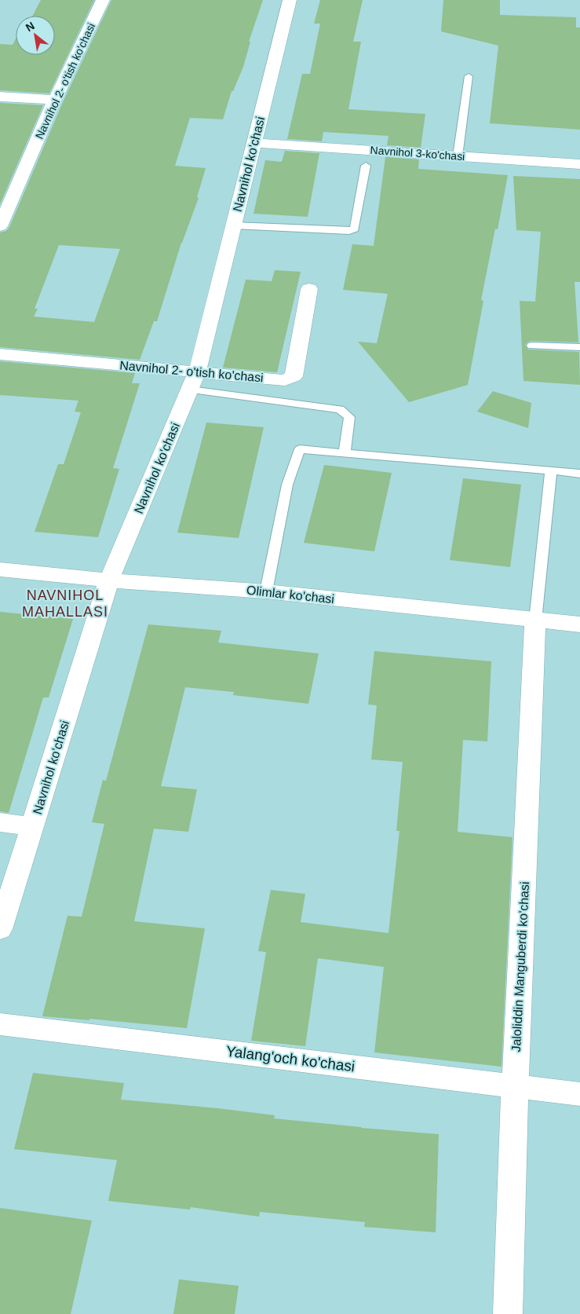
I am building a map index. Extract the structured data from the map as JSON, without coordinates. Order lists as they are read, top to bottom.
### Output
{
  "streets": {
    "street": [
      "Navnihol 2- o'tish ko'chasi",
      "Navnihol 3-ko'chasi",
      "Navnihol ko'chasi",
      "Olimlar ko'chasi",
      "Jaloliddin Manguberdi ko'chasi",
      "Yalang'och ko'chasi"
    ]
  },
  "crossings": [
    ["Navnihol 2- o'tish ko'chasi", "Navnihol ko'chasi"],
    ["Navnihol 3-ko'chasi", "Navnihol ko'chasi"],
    ["Navnihol ko'chasi", "Olimlar ko'chasi"],
    ["Olimlar ko'chasi", "Jaloliddin Manguberdi ko'chasi"],
    ["Jaloliddin Manguberdi ko'chasi", "Yalang'och ko'chasi"]
  ],
  "districts": ["NAVNIHOL MAHALLASI"],
  "north": "top left"
}
